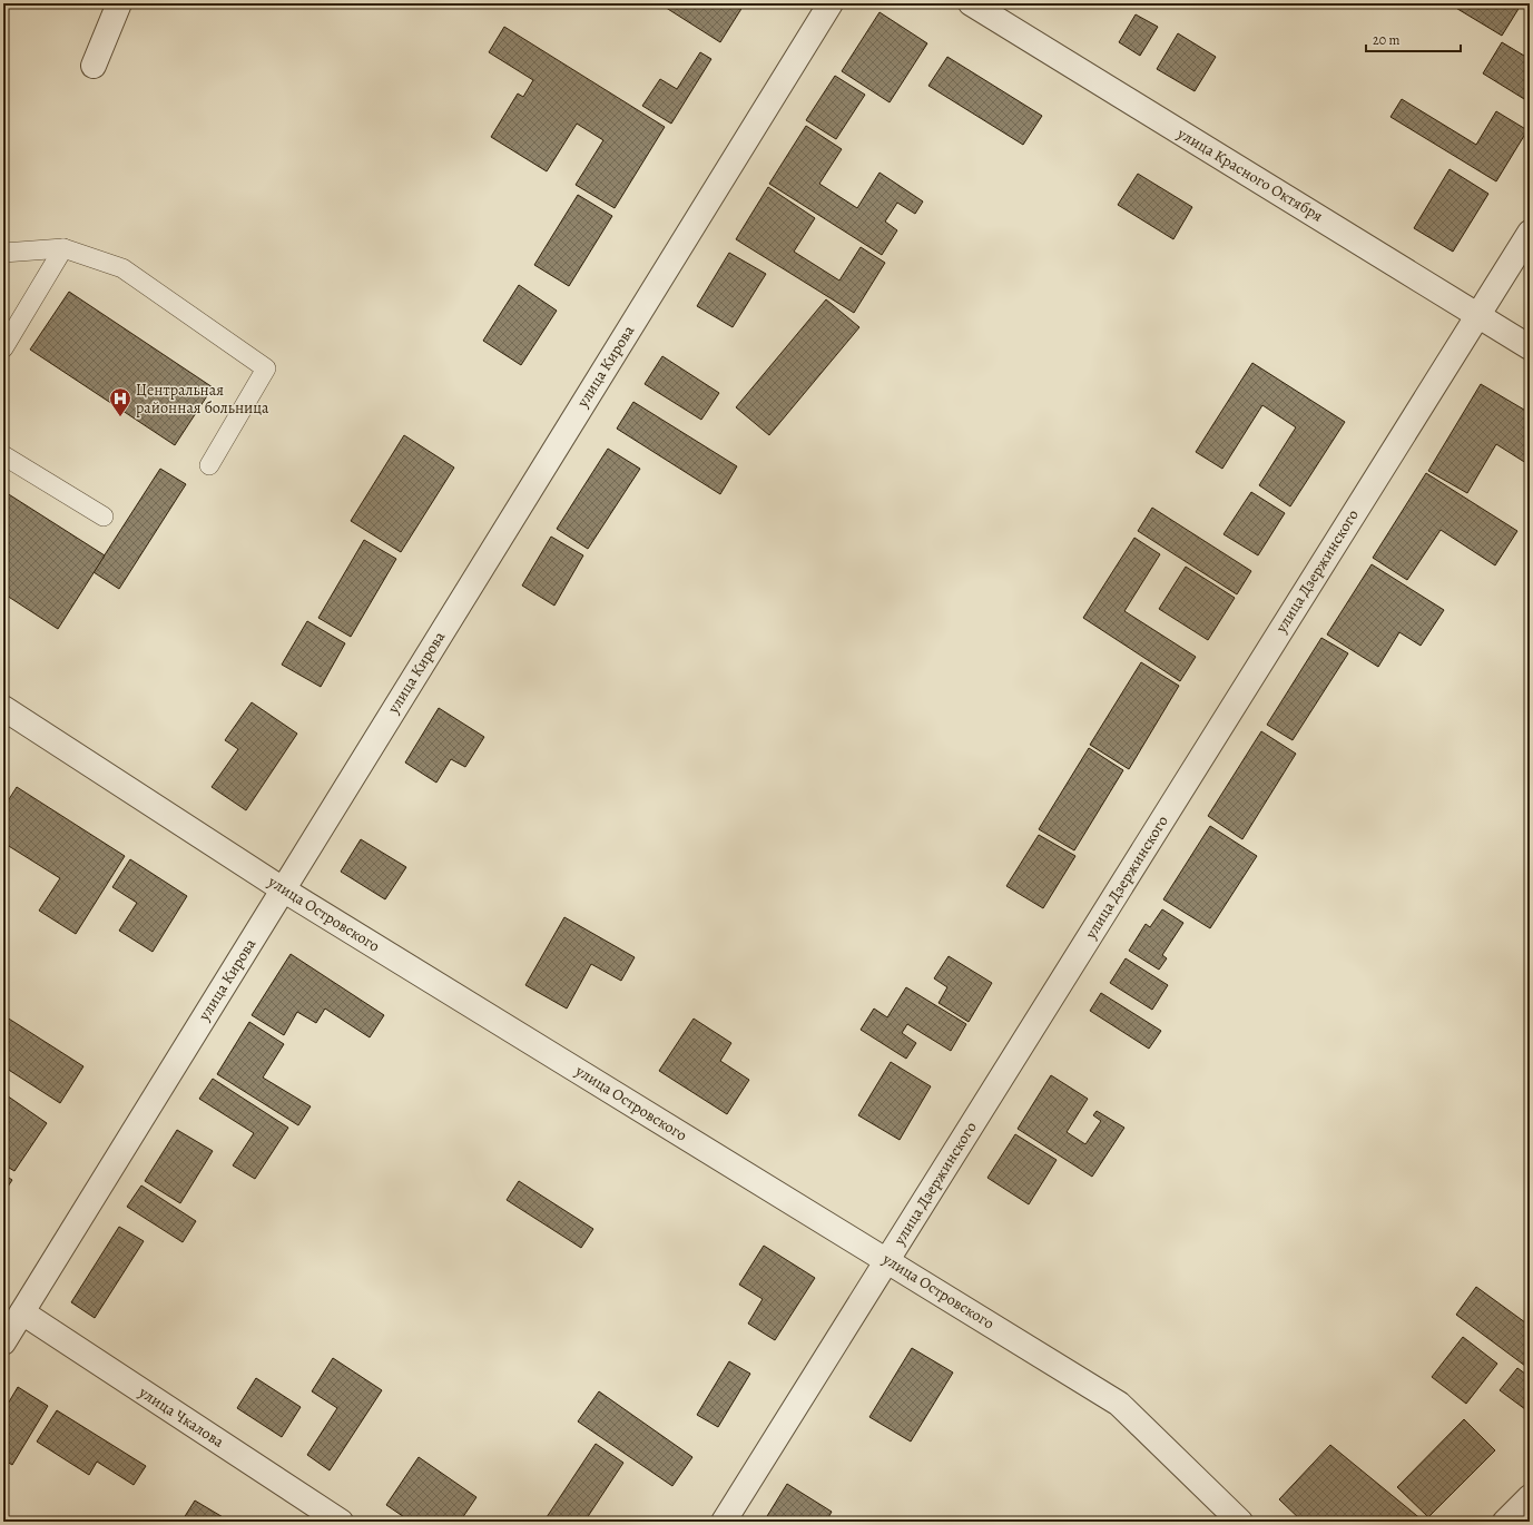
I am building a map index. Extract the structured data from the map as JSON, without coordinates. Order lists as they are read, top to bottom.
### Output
{
  "streets": {
    "street": [
      "улица Красного Октября",
      "улица Кирова",
      "улица Дзержинского",
      "улица Островского",
      "улица Чкалова"
    ]
  },
  "crossings": [
    ["улица Красного Октября", "улица Дзержинского"],
    ["улица Кирова", "улица Островского"],
    ["улица Кирова", "улица Чкалова"],
    ["улица Дзержинского", "улица Островского"]
  ],
  "places": {
    "hospital": ["Центральная районная больница"]
  },
  "scale_bar": "20 m"
}
